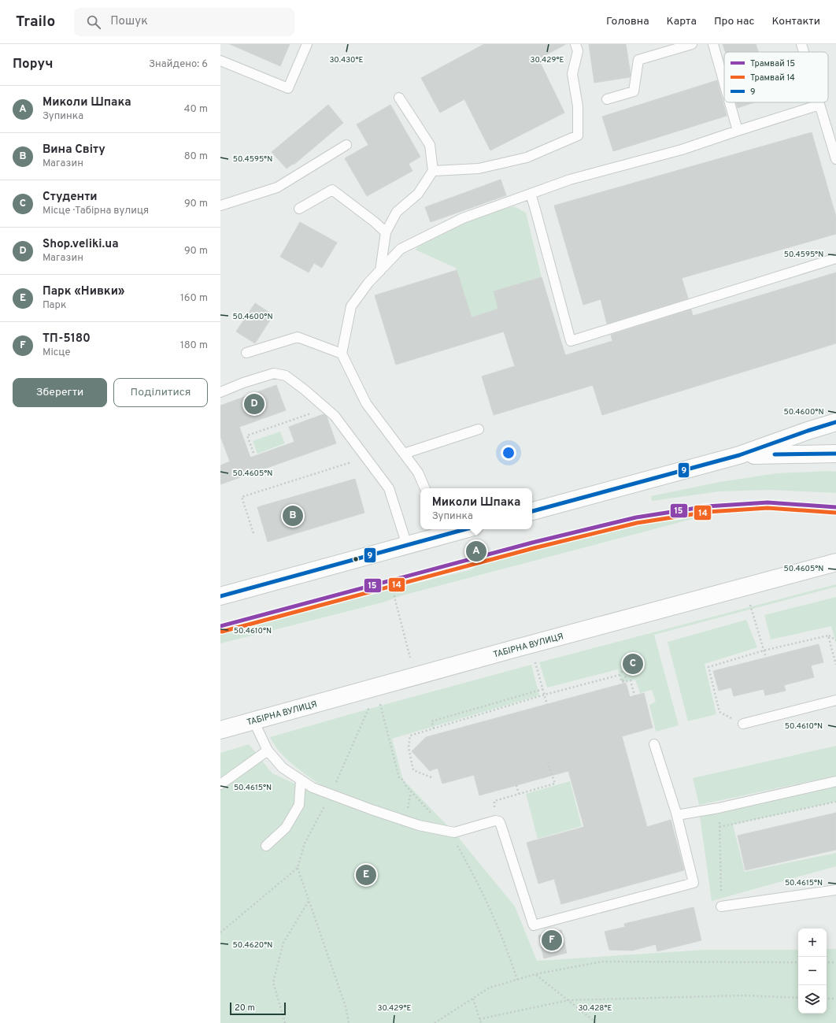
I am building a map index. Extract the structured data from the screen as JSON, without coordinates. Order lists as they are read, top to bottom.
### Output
{
  "streets": {
    "main road": ["ТАБІРНА ВУЛИЦЯ"]
  },
  "lines": ["transit line 9", "tram line 15", "tram line 14"],
  "legend": ["Трамвай 15", "Трамвай 14", "9"],
  "scale_bar": "20 m",
  "page": {
    "header": "Trailo",
    "search": "Пошук",
    "nav": [
      "Головна",
      "Карта",
      "Про нас",
      "Контакти"
    ],
    "heading": ["Поруч", "Знайдено: 6"],
    "list": [
      {
        "mark": "A",
        "name": "Миколи Шпака",
        "note": "Зупинка",
        "value": "40 m"
      },
      {
        "mark": "B",
        "name": "Вина Світу",
        "note": "Магазин",
        "value": "80 m"
      },
      {
        "mark": "C",
        "name": "Студенти",
        "note": "Місце · Табірна вулиця",
        "value": "90 m"
      },
      {
        "mark": "D",
        "name": "Shop.veliki.ua",
        "note": "Магазин",
        "value": "90 m"
      },
      {
        "mark": "E",
        "name": "Парк «Нивки»",
        "note": "Парк",
        "value": "160 m"
      },
      {
        "mark": "F",
        "name": "ТП-5180",
        "note": "Місце",
        "value": "180 m"
      }
    ],
    "buttons": ["Зберегти", "Поділитися"],
    "pins": [
      "D",
      "B",
      "A",
      "C",
      "E",
      "F"
    ],
    "popup": ["Миколи Шпака", "Зупинка"],
    "map_buttons": ["+", "−"],
    "scale": "20 m"
  },
  "coordinates": [
    "30.429°E",
    "30.430°E",
    "50.4595°N",
    "50.4600°N",
    "50.4605°N",
    "50.4610°N",
    "50.4615°N",
    "50.4620°N",
    "30.428°E"
  ]
}
